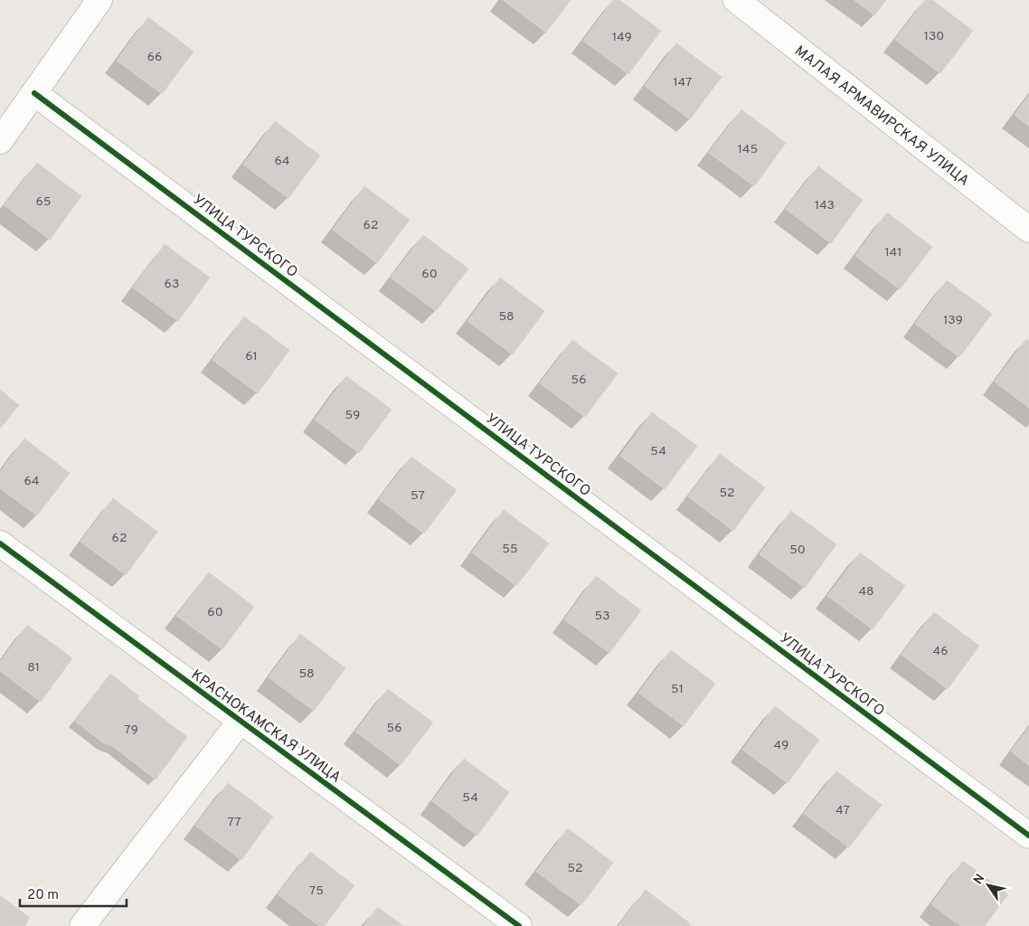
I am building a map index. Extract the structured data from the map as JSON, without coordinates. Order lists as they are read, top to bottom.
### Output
{
  "streets": {
    "street": ["МАЛАЯ АРМАВИРСКАЯ УЛИЦА", "УЛИЦА ТУРСКОГО", "КРАСНОКАМСКАЯ УЛИЦА"]
  },
  "house_numbers": [
    "130",
    "149",
    "66",
    "147",
    "145",
    "64",
    "65",
    "143",
    "62",
    "141",
    "60",
    "63",
    "58",
    "139",
    "61",
    "56",
    "59",
    "54",
    "64",
    "52",
    "57",
    "62",
    "55",
    "50",
    "48",
    "60",
    "53",
    "46",
    "81",
    "58",
    "51",
    "56",
    "79",
    "49",
    "54",
    "47",
    "77",
    "52",
    "75"
  ],
  "scale_bar": "20 m",
  "north": "top left"
}
